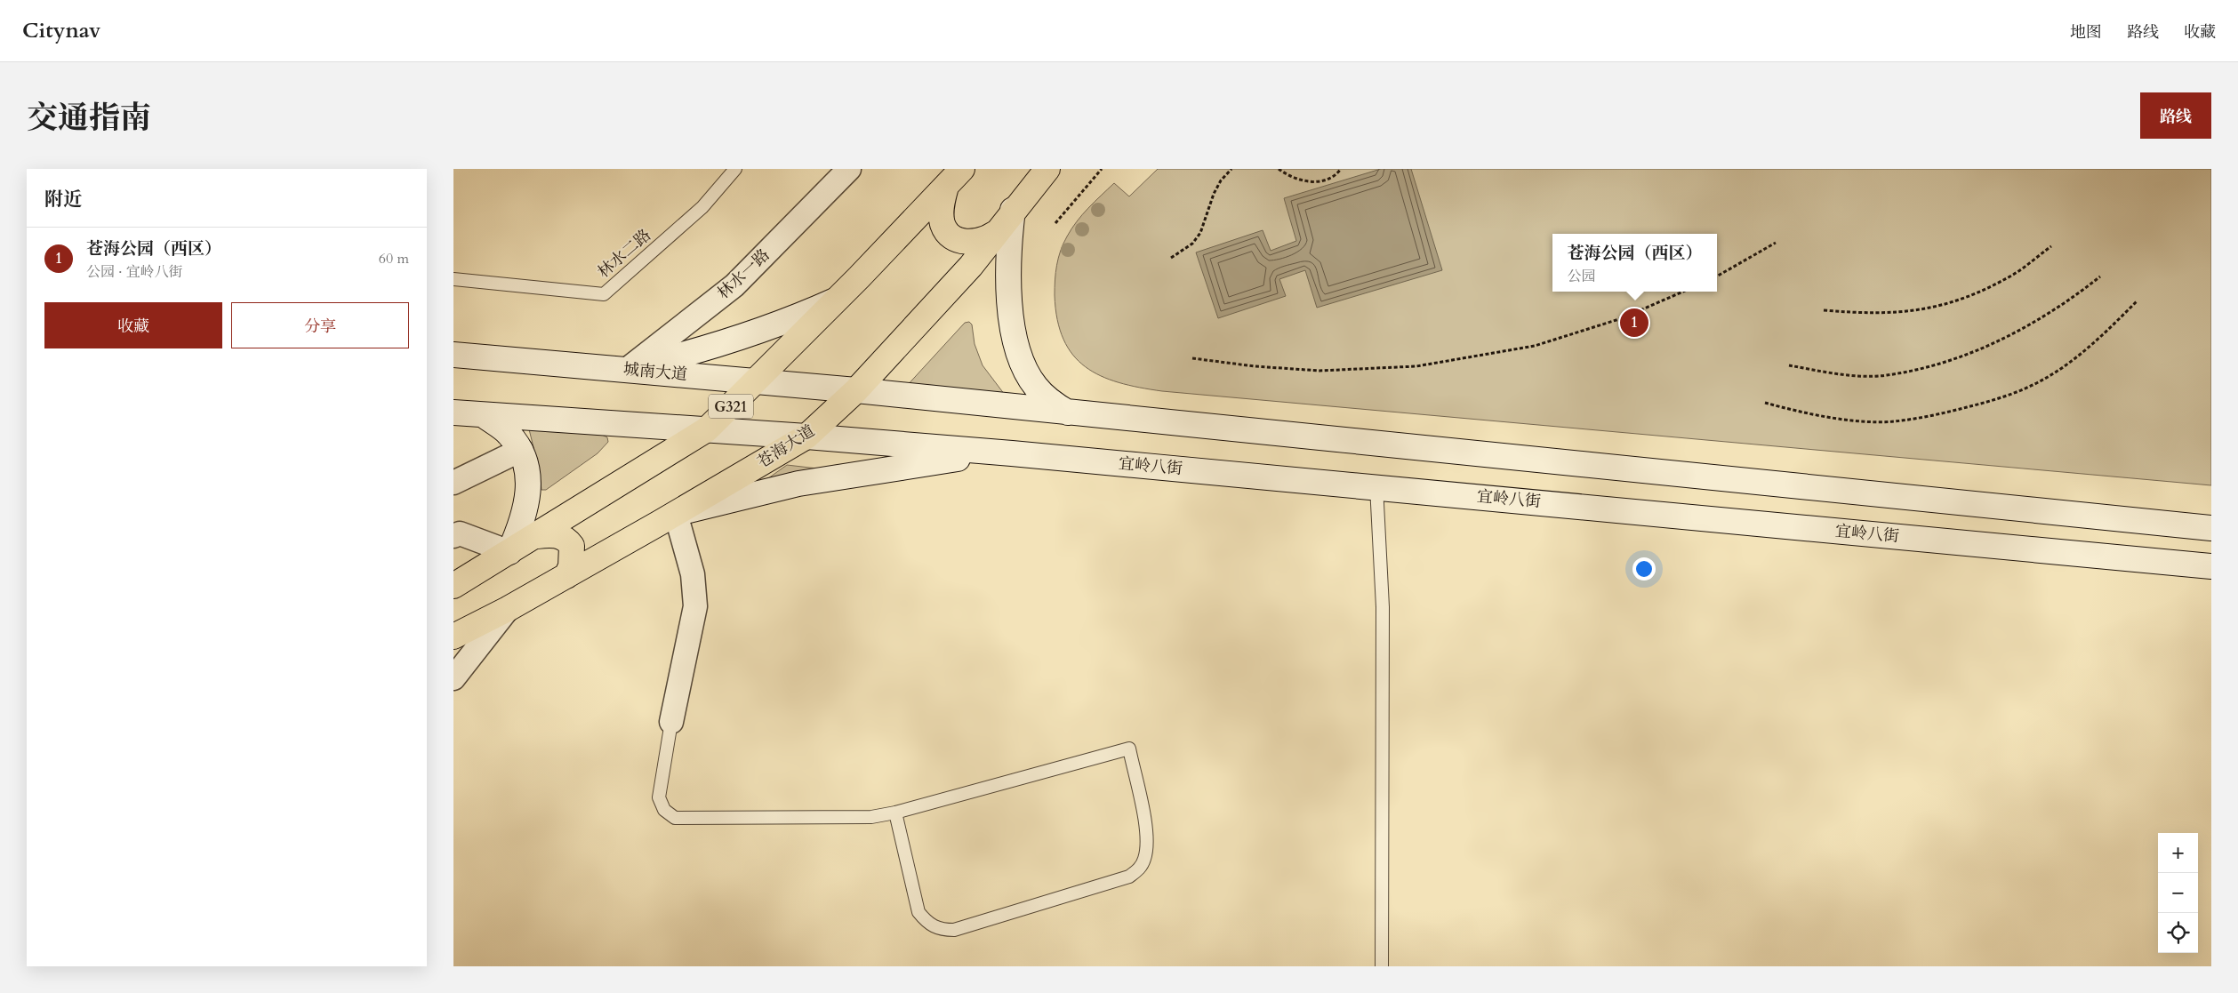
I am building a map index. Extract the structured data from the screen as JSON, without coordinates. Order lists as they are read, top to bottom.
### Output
{
  "streets": {
    "highway": ["G321", "苍海大道"],
    "main road": ["城南大道", "宜岭八街"],
    "street": ["林水一路"],
    "lane": ["林水二路"]
  },
  "crossings": [
    ["林水一路", "城南大道"],
    ["城南大道", "G321"],
    ["城南大道", "苍海大道"],
    ["苍海大道", "宜岭八街"]
  ],
  "page": {
    "header": "Citynav",
    "nav": ["地图", "路线", "收藏"],
    "title": "交通指南",
    "buttons": [
      "路线",
      ["收藏", "分享"]
    ],
    "heading": "附近",
    "list": [
      {
        "mark": "1",
        "name": "苍海公园（西区）",
        "note": "公园 · 宜岭八街",
        "value": "60 m"
      }
    ],
    "popup": ["苍海公园（西区）", "公园"],
    "pins": "1",
    "map_buttons": ["+", "−"]
  }
}
